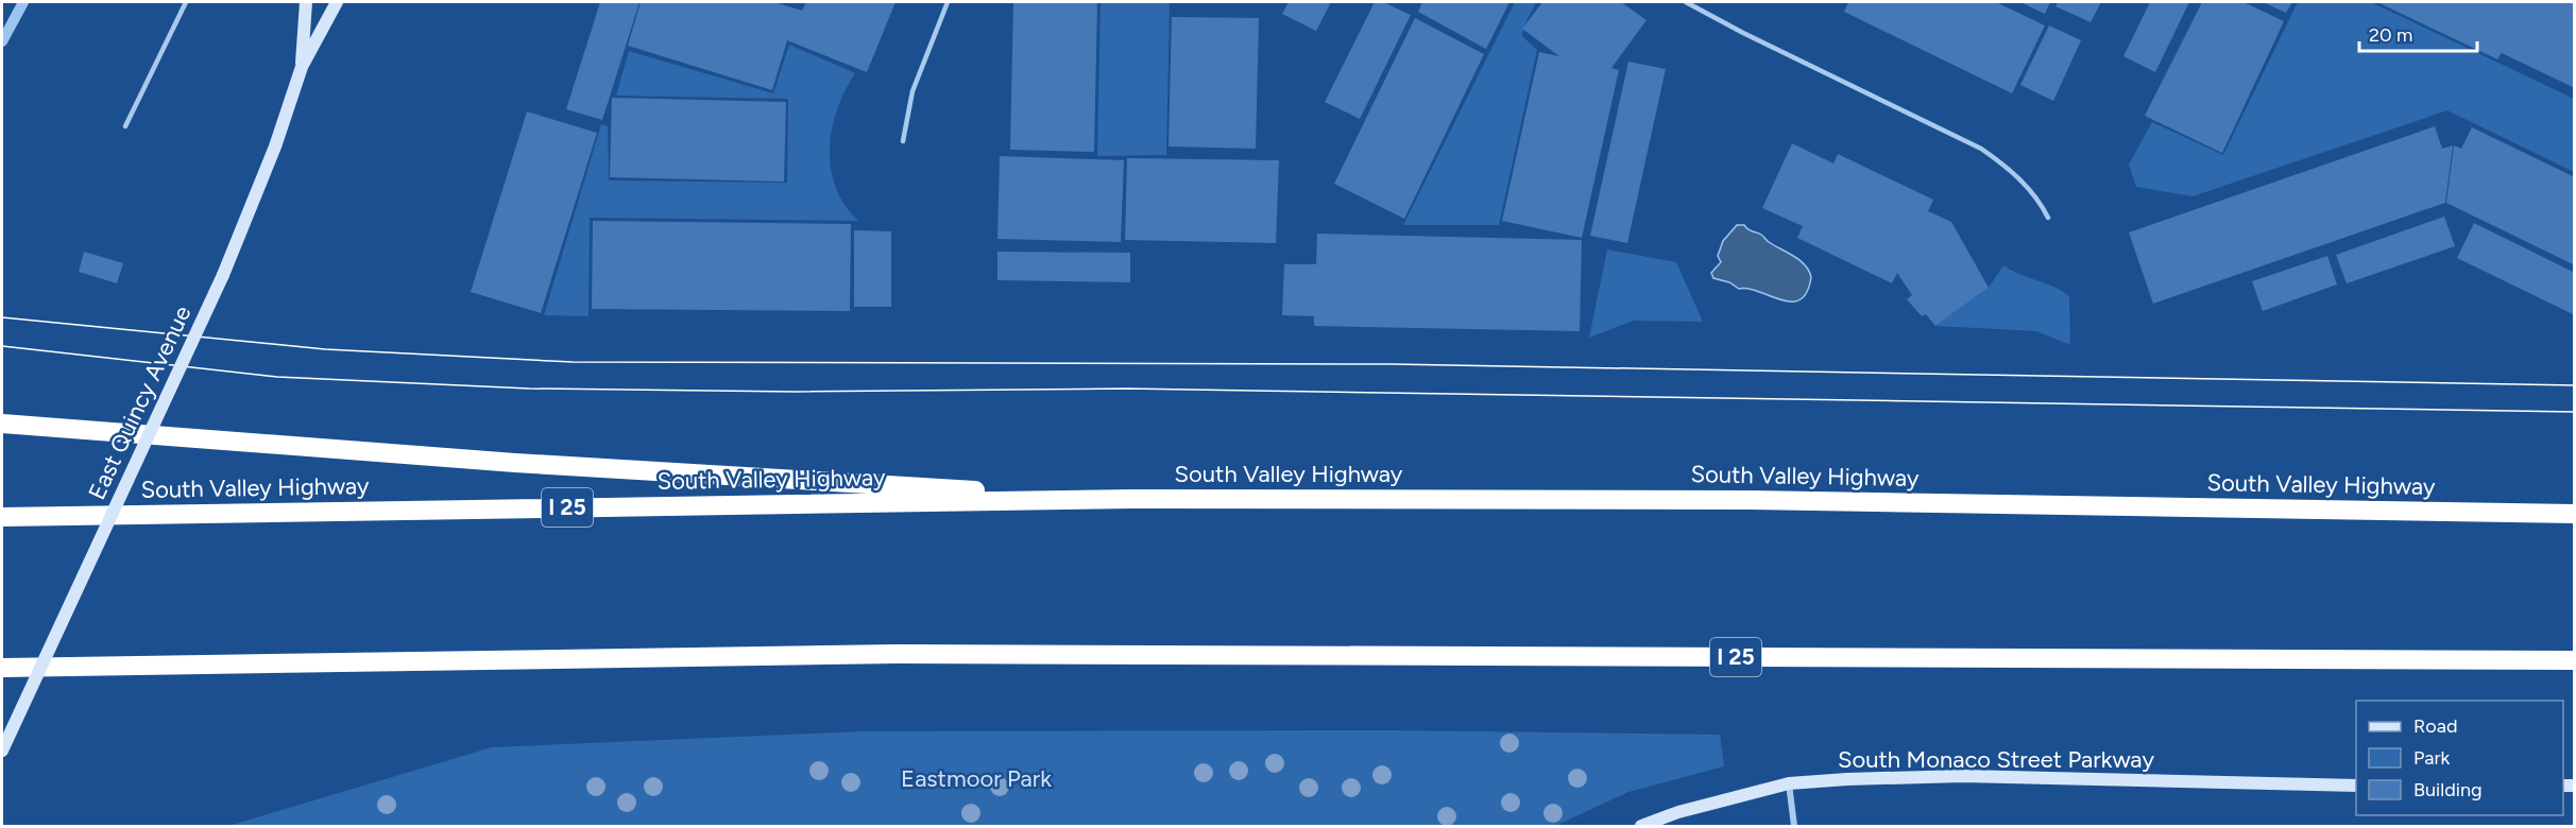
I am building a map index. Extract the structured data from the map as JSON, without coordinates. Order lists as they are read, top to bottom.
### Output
{
  "streets": {
    "highway": ["South Valley Highway", "I 25"],
    "main road": ["East Quincy Avenue", "South Monaco Street Parkway"]
  },
  "parks": ["Eastmoor Park"],
  "legend": ["Road", "Park", "Building"],
  "scale_bar": "20 m"
}
